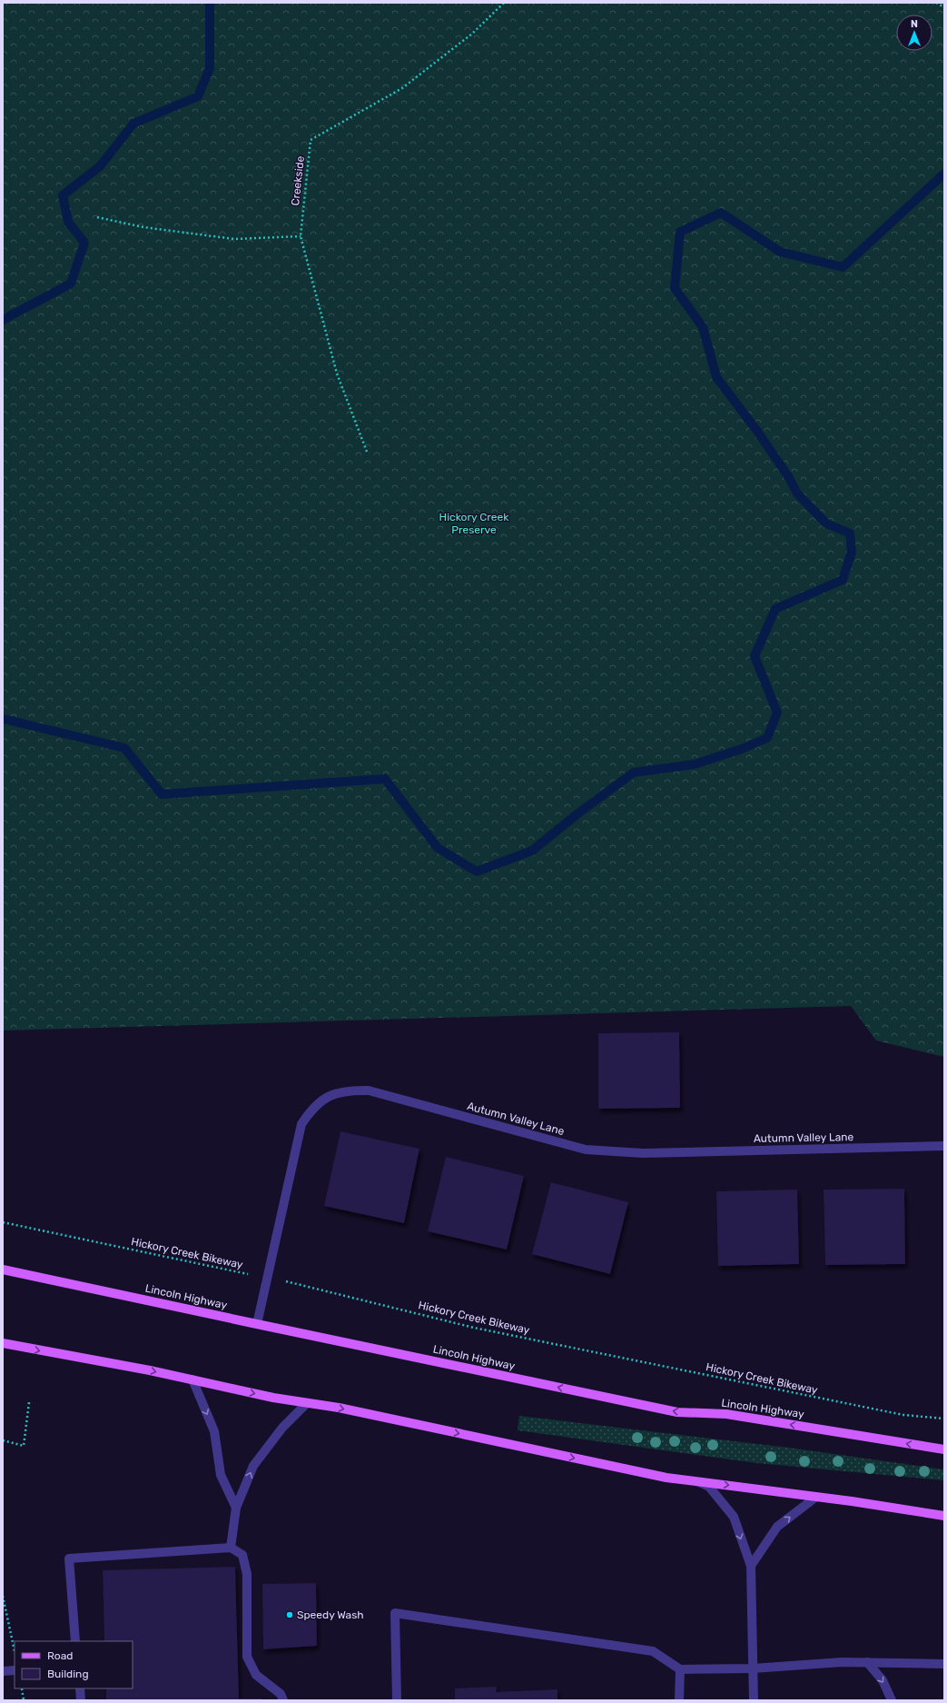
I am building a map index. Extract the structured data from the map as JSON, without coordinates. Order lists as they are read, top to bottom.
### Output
{
  "streets": {
    "main road": ["Lincoln Highway"],
    "street": ["Autumn Valley Lane"],
    "path": ["Creekside", "Hickory Creek Bikeway"]
  },
  "crossings": [
    ["Autumn Valley Lane", "Hickory Creek Bikeway"],
    ["Autumn Valley Lane", "Lincoln Highway"]
  ],
  "parks": ["Hickory Creek Preserve"],
  "places": ["Speedy Wash"],
  "legend": ["Road", "Building"],
  "north": "top"
}
